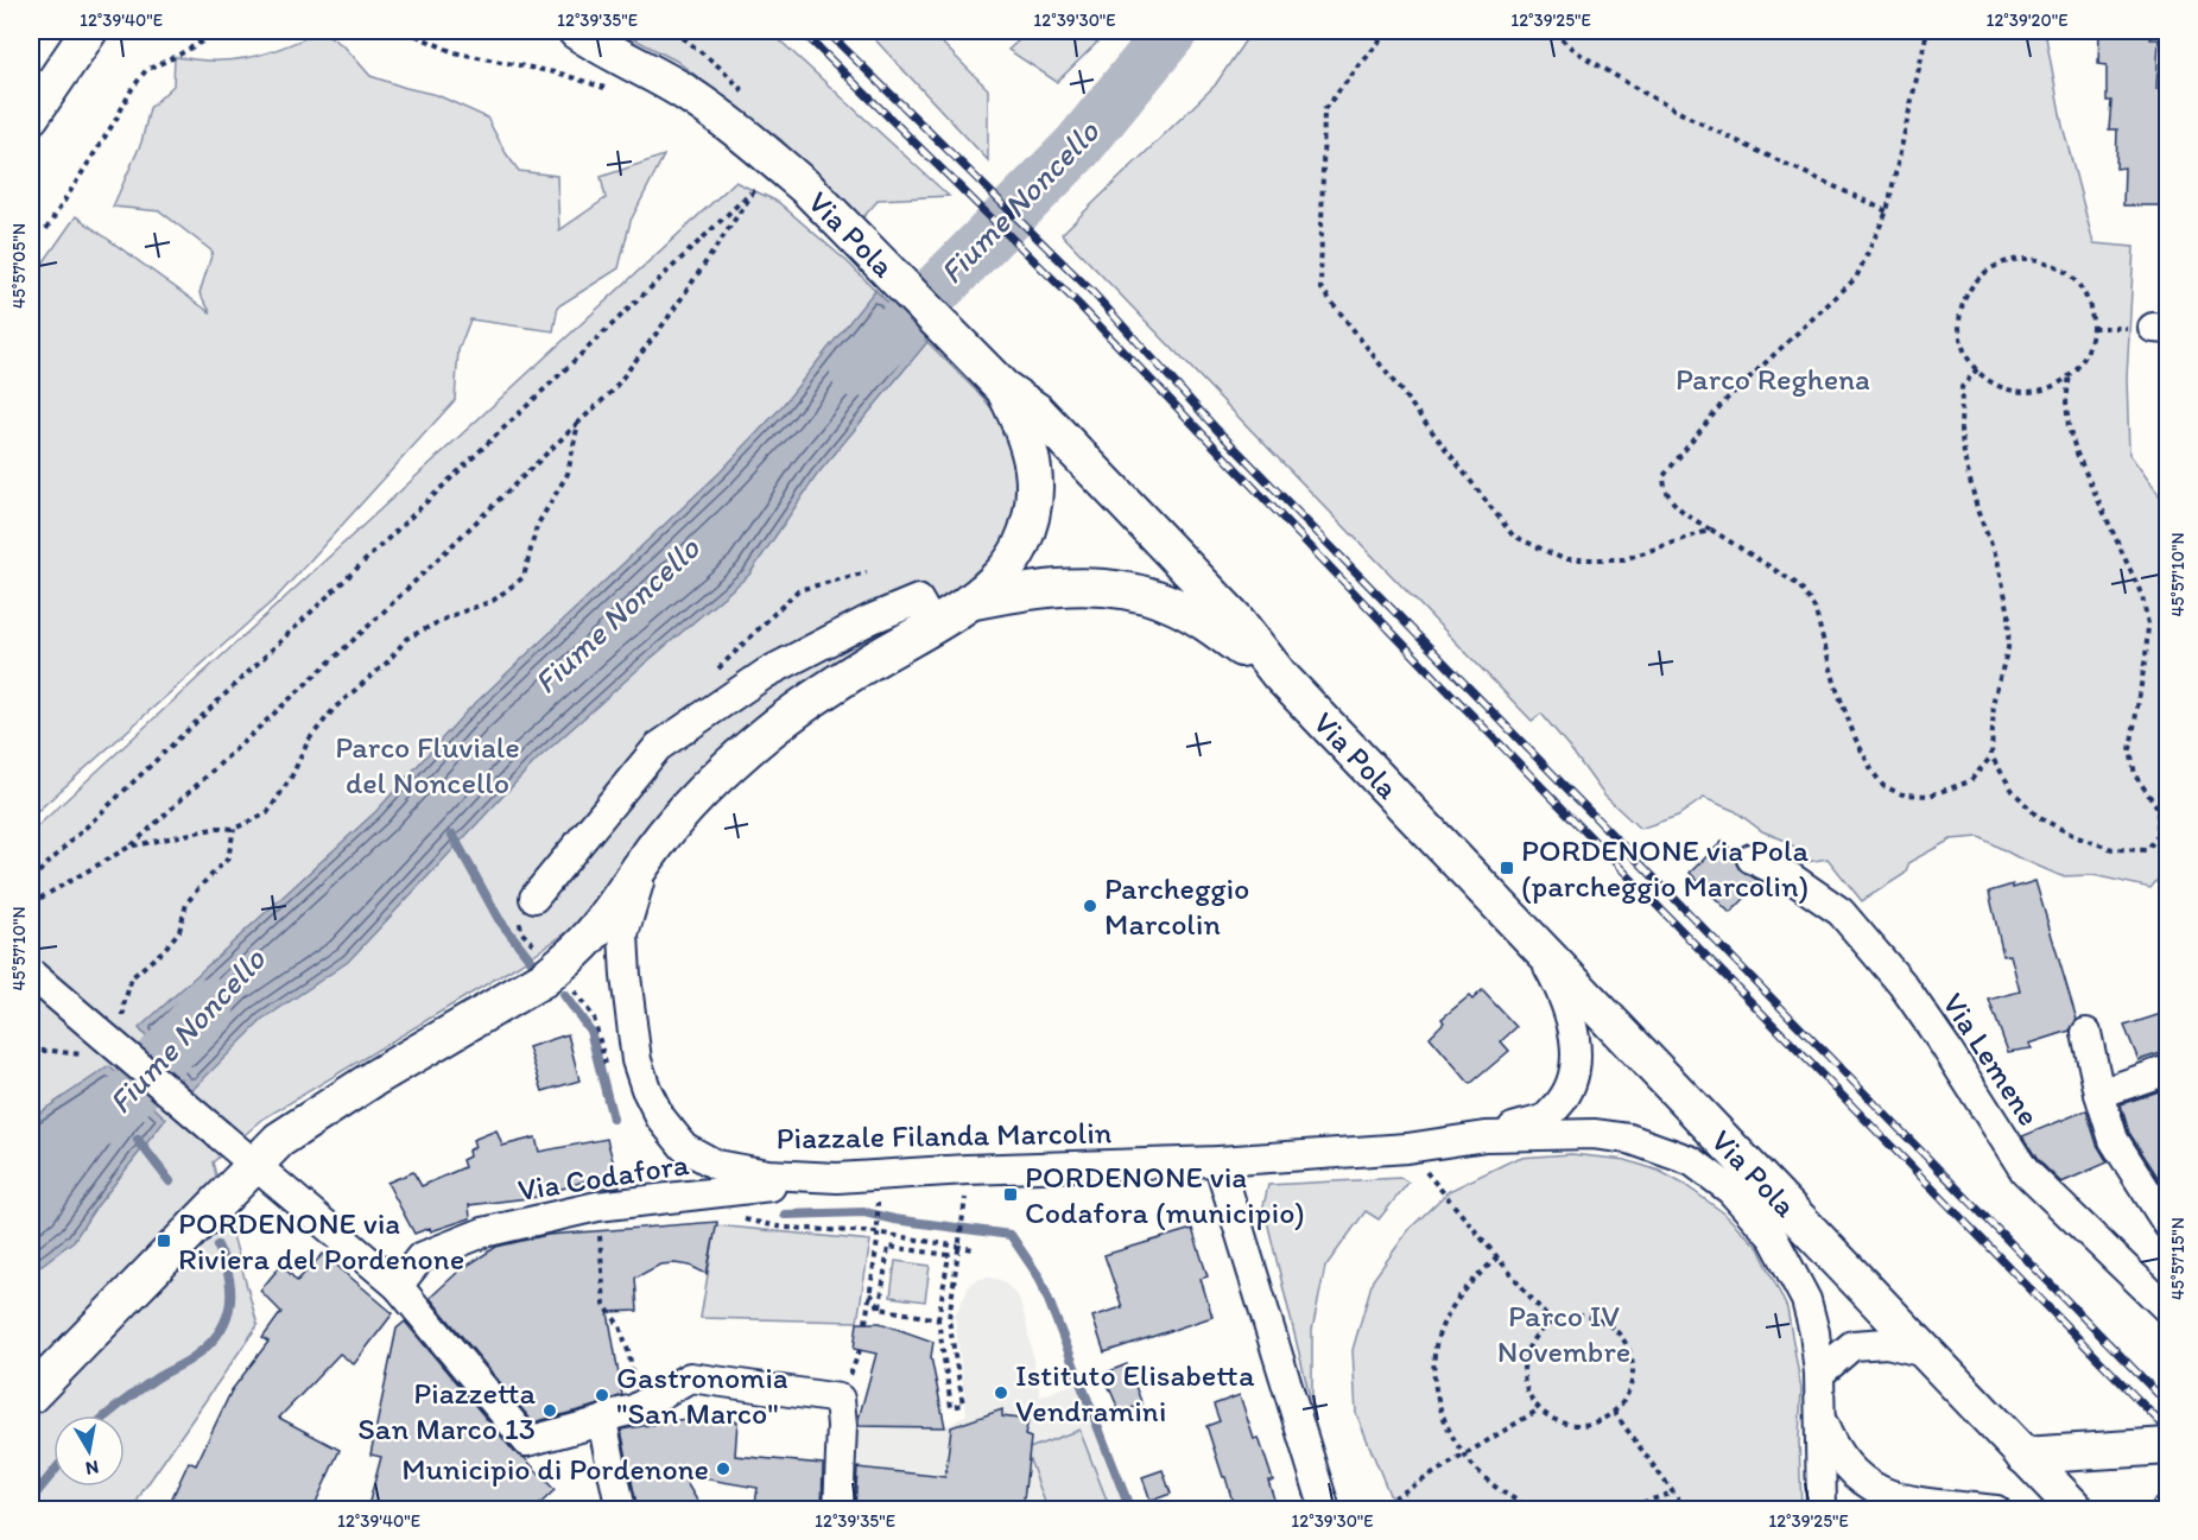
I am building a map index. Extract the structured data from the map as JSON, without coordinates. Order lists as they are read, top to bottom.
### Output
{
  "streets": {
    "main road": ["Via Pola"],
    "street": ["Via Lemene", "Piazzale Filanda Marcolin", "Via Codafora"]
  },
  "crossings": [
    ["Via Pola", "Piazzale Filanda Marcolin"],
    ["Piazzale Filanda Marcolin", "Via Codafora"]
  ],
  "water": ["Fiume Noncello"],
  "parks": ["Parco Reghena", "Parco Fluviale del Noncello", "Parco IV Novembre"],
  "places": {
    "transit": ["PORDENONE via Pola (parcheggio Marcolin)", "PORDENONE via Codafora (municipio)", "PORDENONE via Riviera del Pordenone"],
    "other": [
      "Parcheggio Marcolin",
      "Istituto Elisabetta Vendramini",
      "Gastronomia \"San Marco\"",
      "Piazzetta San Marco 13",
      "Municipio di Pordenone"
    ]
  },
  "north": "bottom",
  "coordinates": [
    "12°39'40\"E",
    "12°39'35\"E",
    "12°39'30\"E",
    "12°39'25\"E",
    "12°39'20\"E",
    "45°57'05\"N",
    "45°57'10\"N",
    "45°57'15\"N"
  ]
}
